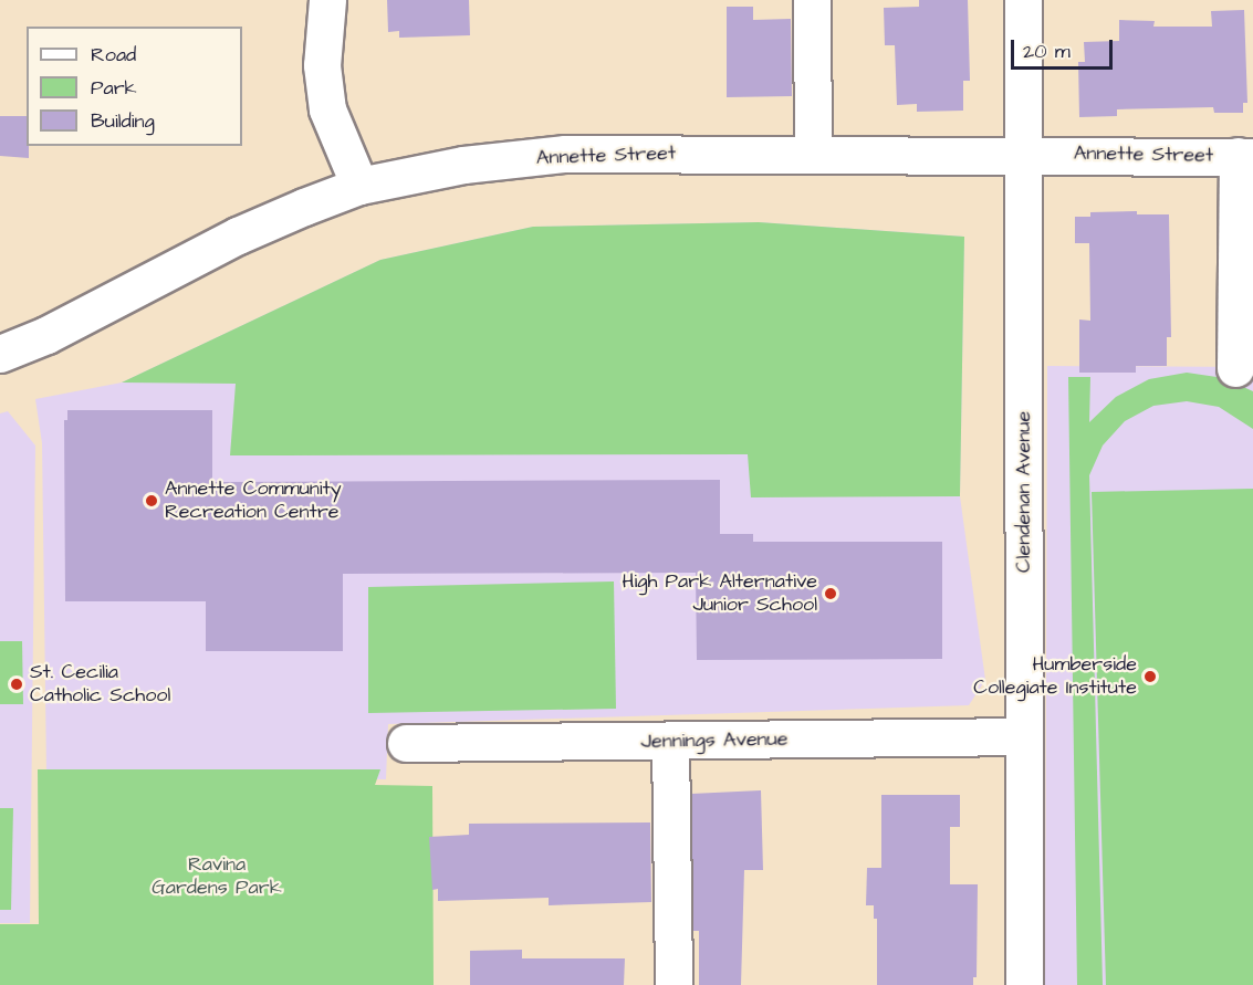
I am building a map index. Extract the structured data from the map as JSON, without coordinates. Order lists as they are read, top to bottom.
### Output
{
  "streets": {
    "street": ["Annette Street", "Clendenan Avenue", "Jennings Avenue"]
  },
  "crossings": [
    ["Annette Street", "Clendenan Avenue"],
    ["Clendenan Avenue", "Jennings Avenue"]
  ],
  "parks": ["Ravina Gardens Park"],
  "places": [
    "Annette Community Recreation Centre",
    "High Park Alternative Junior School",
    "Humberside Collegiate Institute",
    "St. Cecilia Catholic School"
  ],
  "legend": ["Road", "Park", "Building"],
  "scale_bar": "20 m"
}
